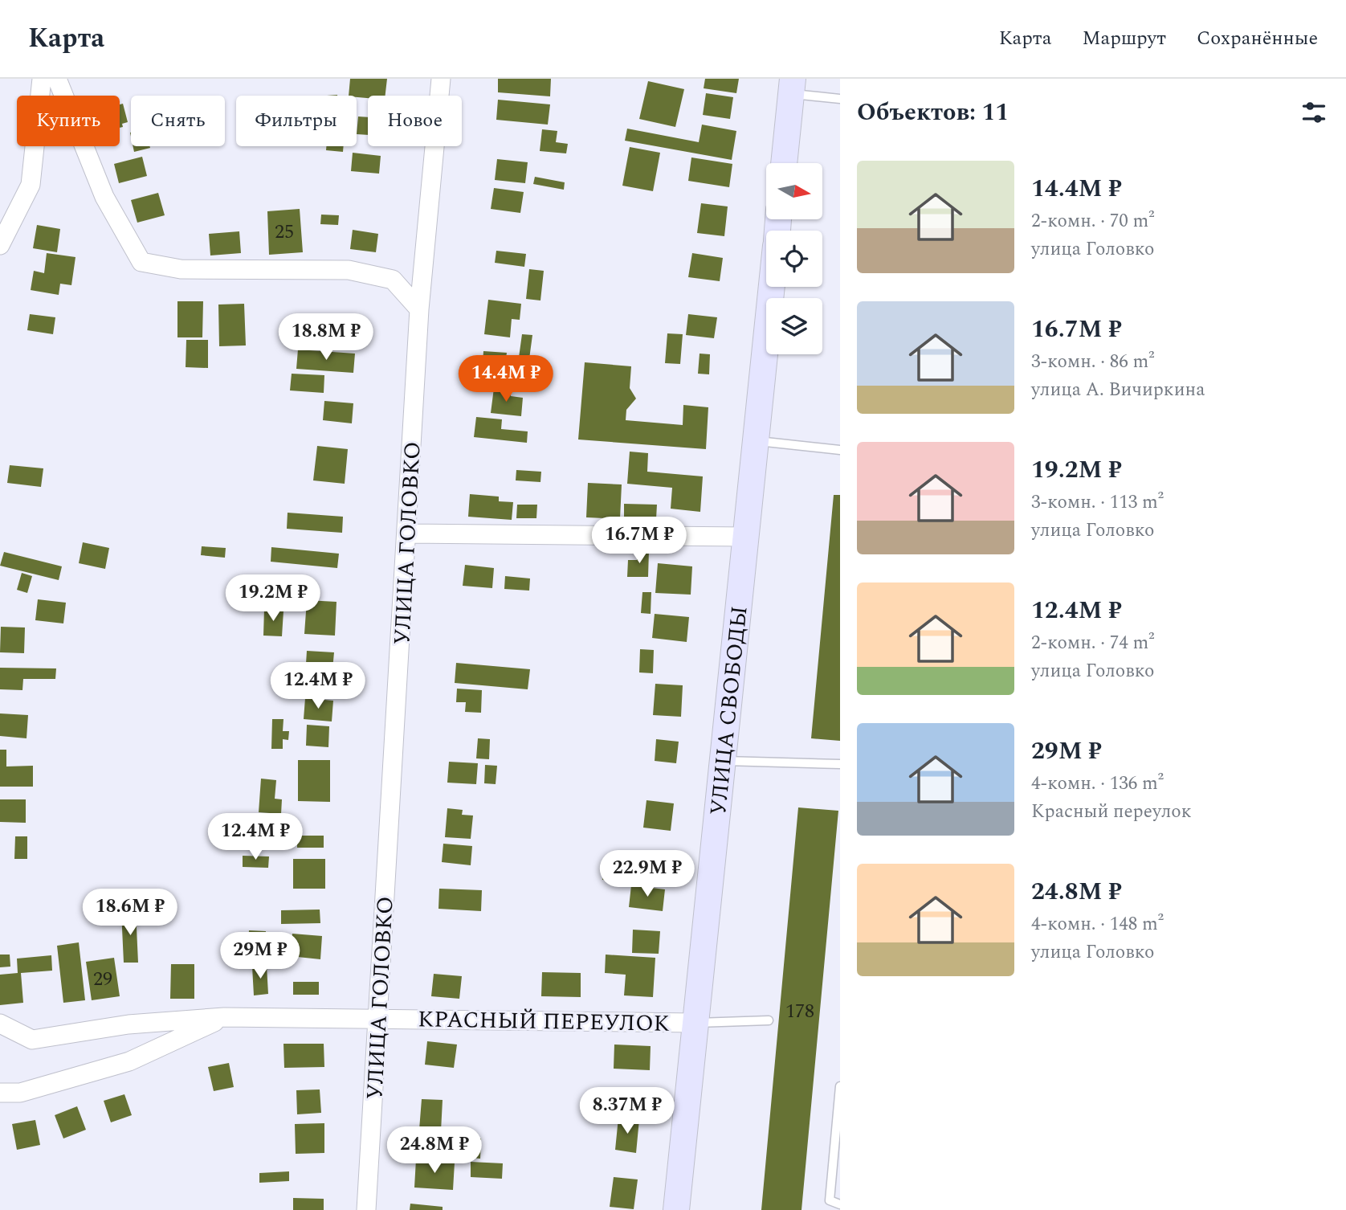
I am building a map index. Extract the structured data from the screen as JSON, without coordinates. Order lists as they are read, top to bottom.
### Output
{
  "streets": {
    "main road": ["УЛИЦА СВОБОДЫ"],
    "street": ["УЛИЦА ГОЛОВКО", "КРАСНЫЙ ПЕРЕУЛОК"]
  },
  "crossings": [
    ["УЛИЦА ГОЛОВКО", "КРАСНЫЙ ПЕРЕУЛОК"],
    ["УЛИЦА СВОБОДЫ", "КРАСНЫЙ ПЕРЕУЛОК"]
  ],
  "house_numbers": ["25", "29", "178"],
  "north": "right",
  "page": {
    "header": "Карта",
    "nav": ["Карта", "Маршрут", "Сохранённые"],
    "heading": "Объектов: 11",
    "chip": [
      "Купить",
      "Снять",
      "Фильтры",
      "Новое"
    ],
    "list": [
      {
        "name": "14.4M ₽",
        "note": "2-комн. · 70 m² · улица Головко"
      },
      {
        "name": "16.7M ₽",
        "note": "3-комн. · 86 m² · улица А. Вичиркина"
      },
      {
        "name": "19.2M ₽",
        "note": "3-комн. · 113 m² · улица Головко"
      },
      {
        "name": "12.4M ₽",
        "note": "2-комн. · 74 m² · улица Головко"
      },
      {
        "name": "29M ₽",
        "note": "4-комн. · 136 m² · Красный переулок"
      },
      {
        "name": "24.8M ₽",
        "note": "4-комн. · 148 m² · улица Головко"
      }
    ],
    "price": [
      "18.8M ₽",
      "14.4M ₽",
      "16.7M ₽",
      "19.2M ₽",
      "12.4M ₽",
      "12.4M ₽",
      "22.9M ₽",
      "18.6M ₽",
      "29M ₽",
      "8.37M ₽",
      "24.8M ₽"
    ]
  }
}
